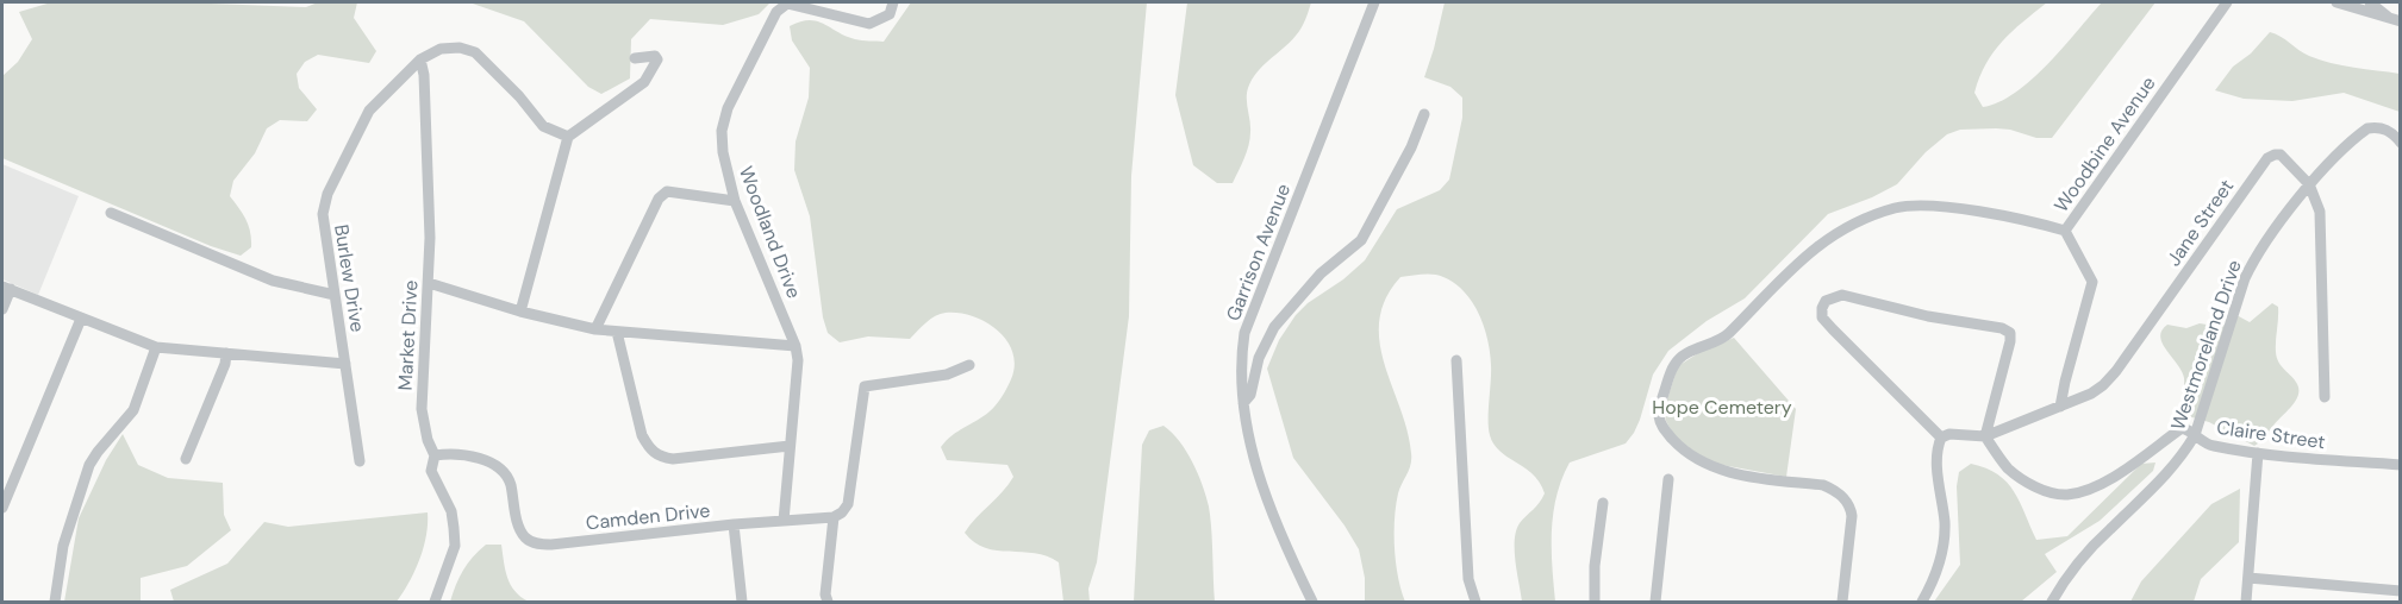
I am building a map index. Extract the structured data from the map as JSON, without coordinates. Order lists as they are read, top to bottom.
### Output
{
  "streets": {
    "street": [
      "Woodbine Avenue",
      "Jane Street",
      "Woodland Drive",
      "Garrison Avenue",
      "Burlew Drive",
      "Market Drive",
      "Westmoreland Drive",
      "Claire Street",
      "Camden Drive"
    ]
  },
  "crossings": [
    ["Jane Street", "Westmoreland Drive"],
    ["Jane Street", "Claire Street"],
    ["Woodland Drive", "Camden Drive"],
    ["Burlew Drive", "Market Drive"],
    ["Market Drive", "Camden Drive"],
    ["Westmoreland Drive", "Claire Street"]
  ],
  "parks": ["Hope Cemetery"]
}
